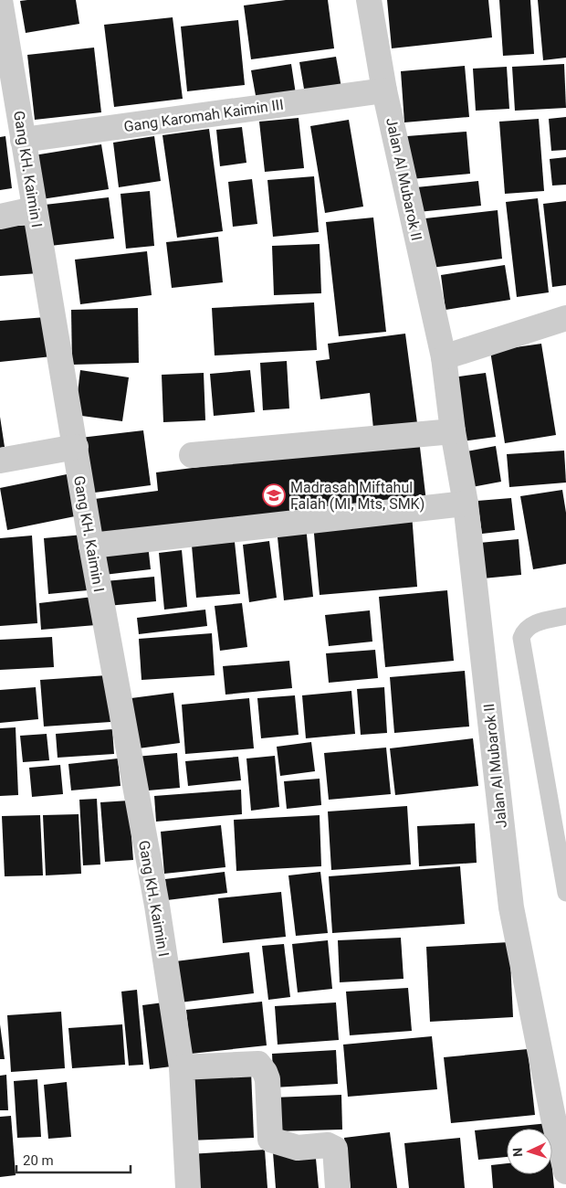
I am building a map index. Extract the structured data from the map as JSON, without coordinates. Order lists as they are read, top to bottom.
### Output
{
  "streets": {
    "street": ["Gang Karomah Kaimin III", "Gang KH. Kaimin I", "Jalan Al Mubarok II"]
  },
  "crossings": [
    ["Gang Karomah Kaimin III", "Gang KH. Kaimin I"],
    ["Gang Karomah Kaimin III", "Jalan Al Mubarok II"]
  ],
  "places": {
    "school or university": ["Madrasah Miftahul Falah (MI, Mts, SMK)"]
  },
  "scale_bar": "20 m",
  "north": "left"
}
